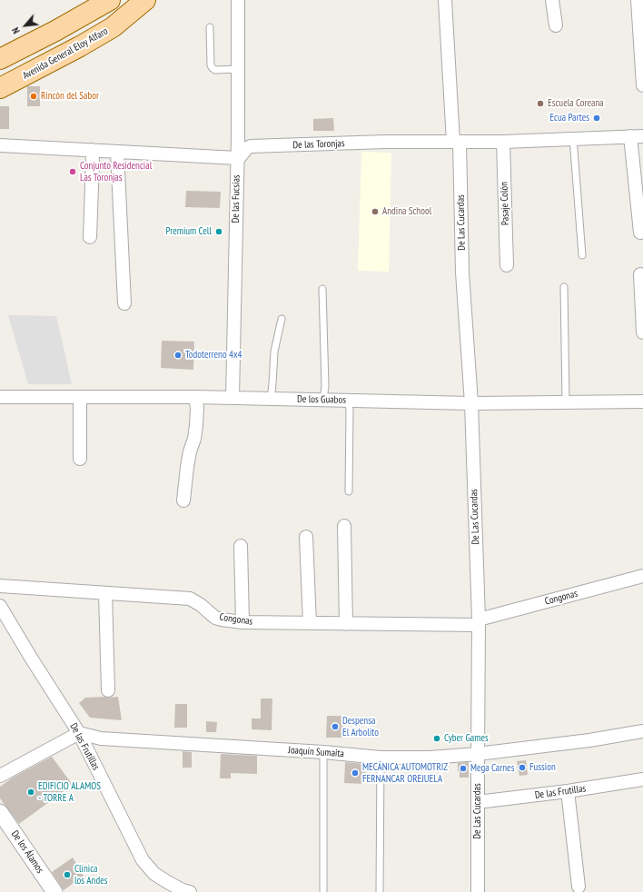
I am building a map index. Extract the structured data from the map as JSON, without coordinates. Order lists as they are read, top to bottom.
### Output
{
  "streets": {
    "main road": ["Avenida General Eloy Alfaro"],
    "street": [
      "De las Toronjas",
      "De las Fucsias",
      "Pasaje Colón",
      "De Las Cucardas",
      "De los Guabos",
      "Congonas",
      "De las Frutillas",
      "Joaquín Sumaita",
      "De los Álamos"
    ]
  },
  "crossings": [
    ["De las Toronjas", "De las Fucsias"],
    ["De las Toronjas", "Pasaje Colón"],
    ["De las Toronjas", "De Las Cucardas"],
    ["De las Fucsias", "De los Guabos"],
    ["De Las Cucardas", "De los Guabos"],
    ["De Las Cucardas", "Congonas"],
    ["De Las Cucardas", "De las Frutillas"],
    ["De Las Cucardas", "Joaquín Sumaita"],
    ["De las Frutillas", "Joaquín Sumaita"]
  ],
  "places": [
    "Rincón del Sabor",
    "Escuela Coreana",
    "Ecua Partes",
    "Conjunto Residencial Las Toronjas",
    "Andina School",
    "Premium Cell",
    "Todoterreno 4x4",
    "Despensa El Arbolito",
    "Cyber Games",
    "Fussion",
    "Mega Carnes",
    "MECÁNICA AUTOMOTRIZ FERNANCAR OREJUELA",
    "EDIFICIO ALAMOS - TORRE A",
    "Clínica los Andes"
  ],
  "north": "bottom left"
}
